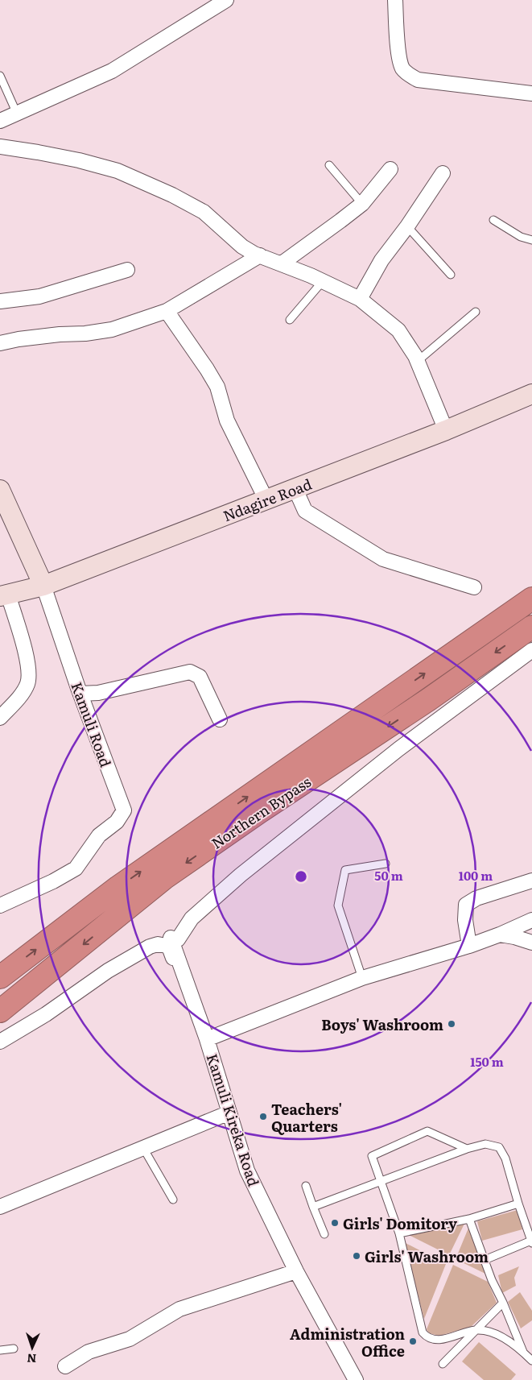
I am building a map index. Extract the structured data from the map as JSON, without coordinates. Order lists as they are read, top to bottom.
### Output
{
  "streets": {
    "highway": ["Northern Bypass"],
    "street": ["Ndagire Road", "Kamuli Road", "Kamuli Kireka Road"]
  },
  "crossings": [
    ["Ndagire Road", "Kamuli Road"]
  ],
  "places": [
    "Boys' Washroom",
    "Teachers' Quarters",
    "Girls' Domitory",
    "Girls' Washroom",
    "Administration Office"
  ],
  "north": "bottom",
  "rings": ["50 m", "100 m", "150 m"]
}
